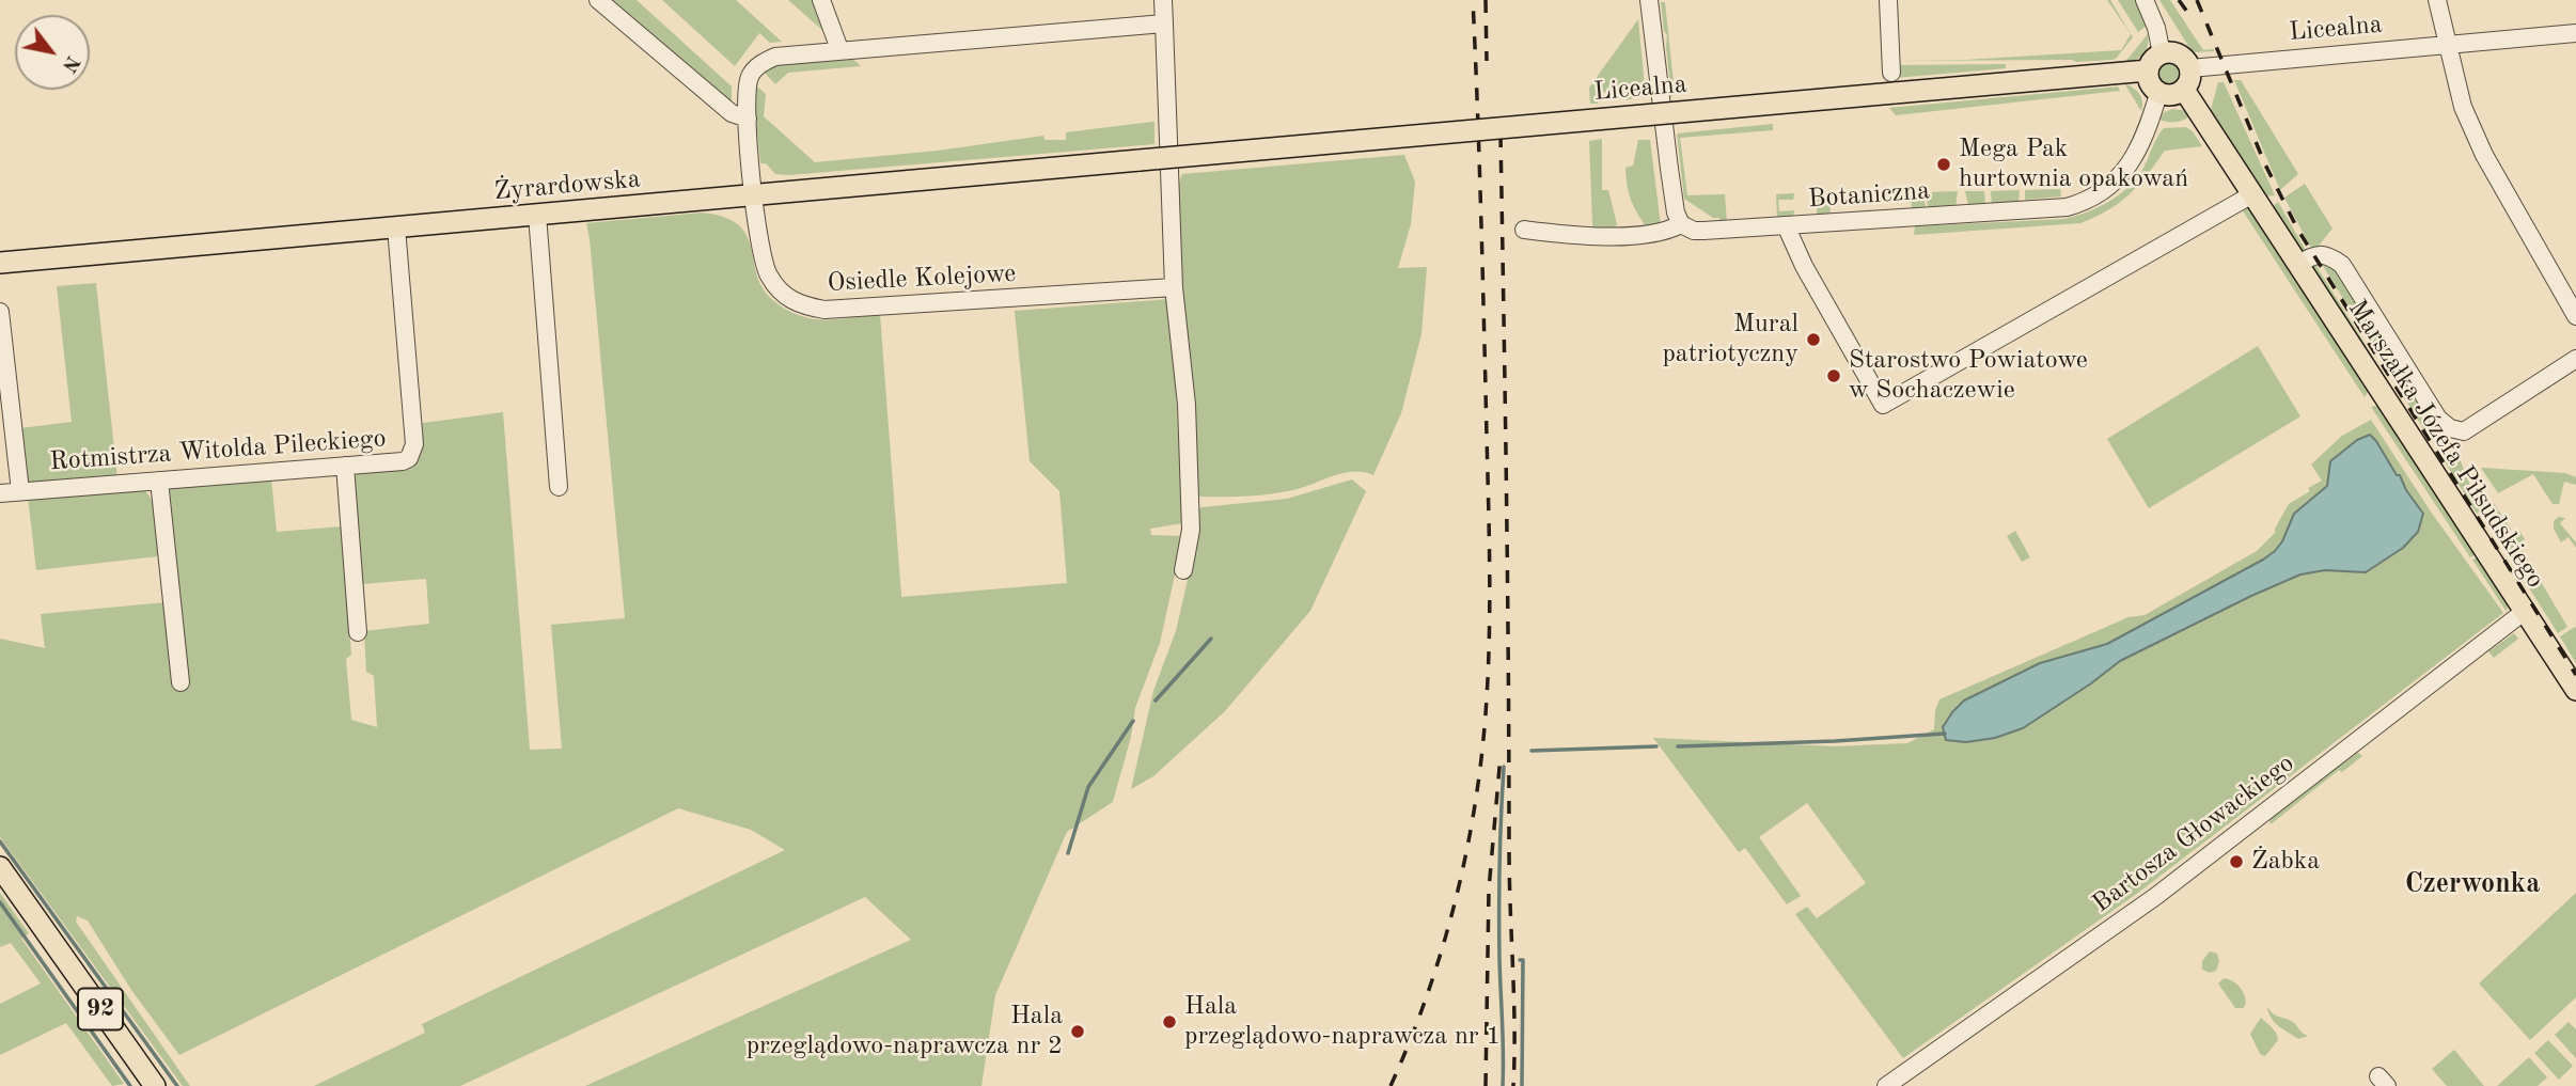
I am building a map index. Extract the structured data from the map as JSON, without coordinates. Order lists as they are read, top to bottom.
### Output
{
  "streets": {
    "main road": [
      "Licealna",
      "Żyrardowska",
      "Marszałka Józefa Piłsudskiego",
      "92"
    ],
    "street": [
      "Botaniczna",
      "Osiedle Kolejowe",
      "Rotmistrza Witolda Pileckiego",
      "Bartosza Głowackiego"
    ]
  },
  "crossings": [
    ["Licealna", "Żyrardowska"],
    ["Licealna", "Botaniczna"],
    ["Licealna", "Marszałka Józefa Piłsudskiego"],
    ["Żyrardowska", "Osiedle Kolejowe"],
    ["Żyrardowska", "Rotmistrza Witolda Pileckiego"],
    ["Botaniczna", "Marszałka Józefa Piłsudskiego"],
    ["Marszałka Józefa Piłsudskiego", "Bartosza Głowackiego"]
  ],
  "districts": ["Czerwonka"],
  "places": [
    "Mega Pak hurtownia opakowań",
    "Mural patriotyczny",
    "Starostwo Powiatowe w Sochaczewie",
    "Żabka",
    "Hala przeglądowo-naprawcza nr 1",
    "Hala przeglądowo-naprawcza nr 2"
  ],
  "north": "bottom right"
}
